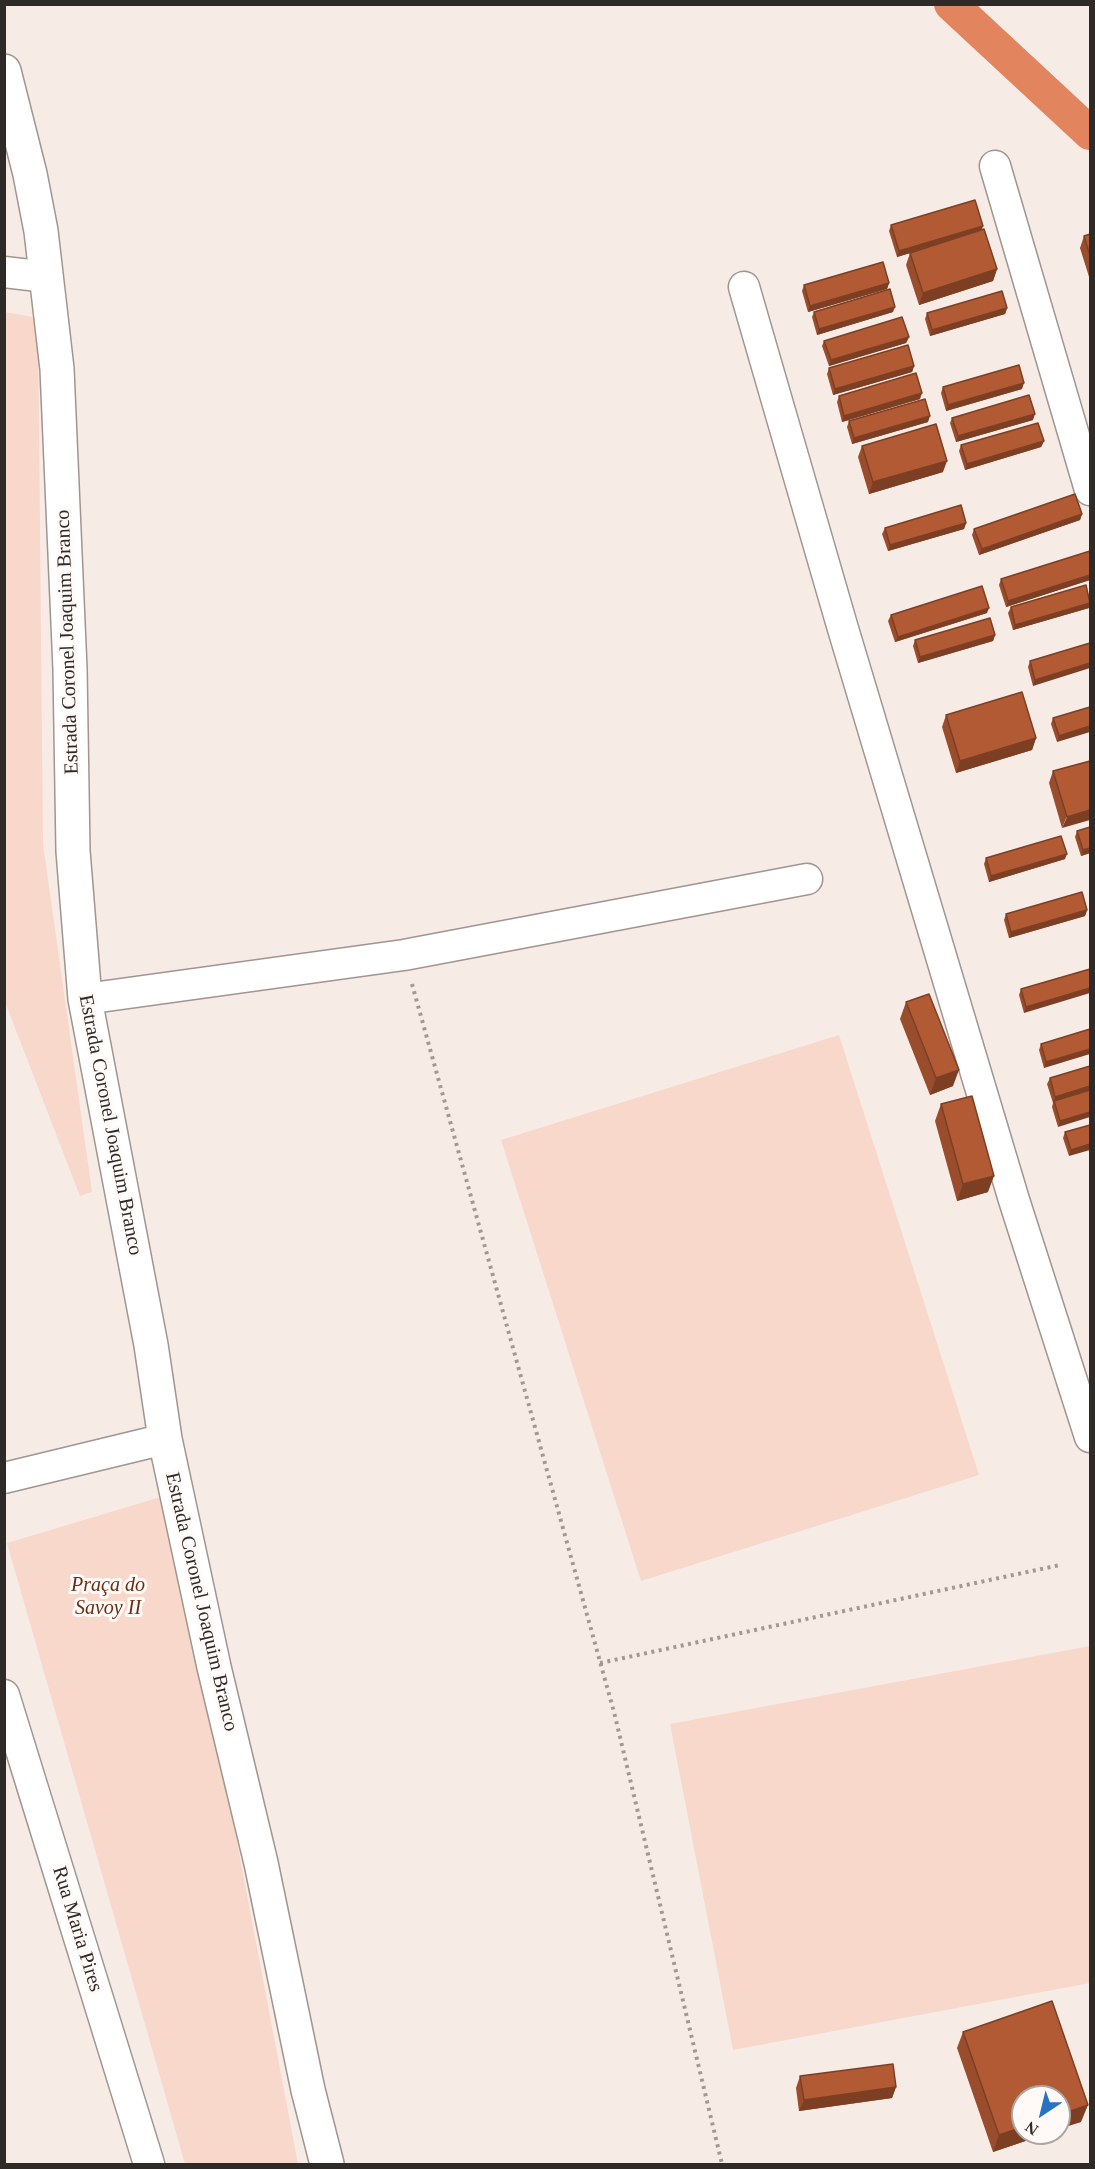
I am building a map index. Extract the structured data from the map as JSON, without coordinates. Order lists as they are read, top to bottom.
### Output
{
  "streets": {
    "street": ["Estrada Coronel Joaquim Branco", "Rua Maria Pires"]
  },
  "parks": ["Praça do Savoy II"],
  "north": "bottom left"
}
